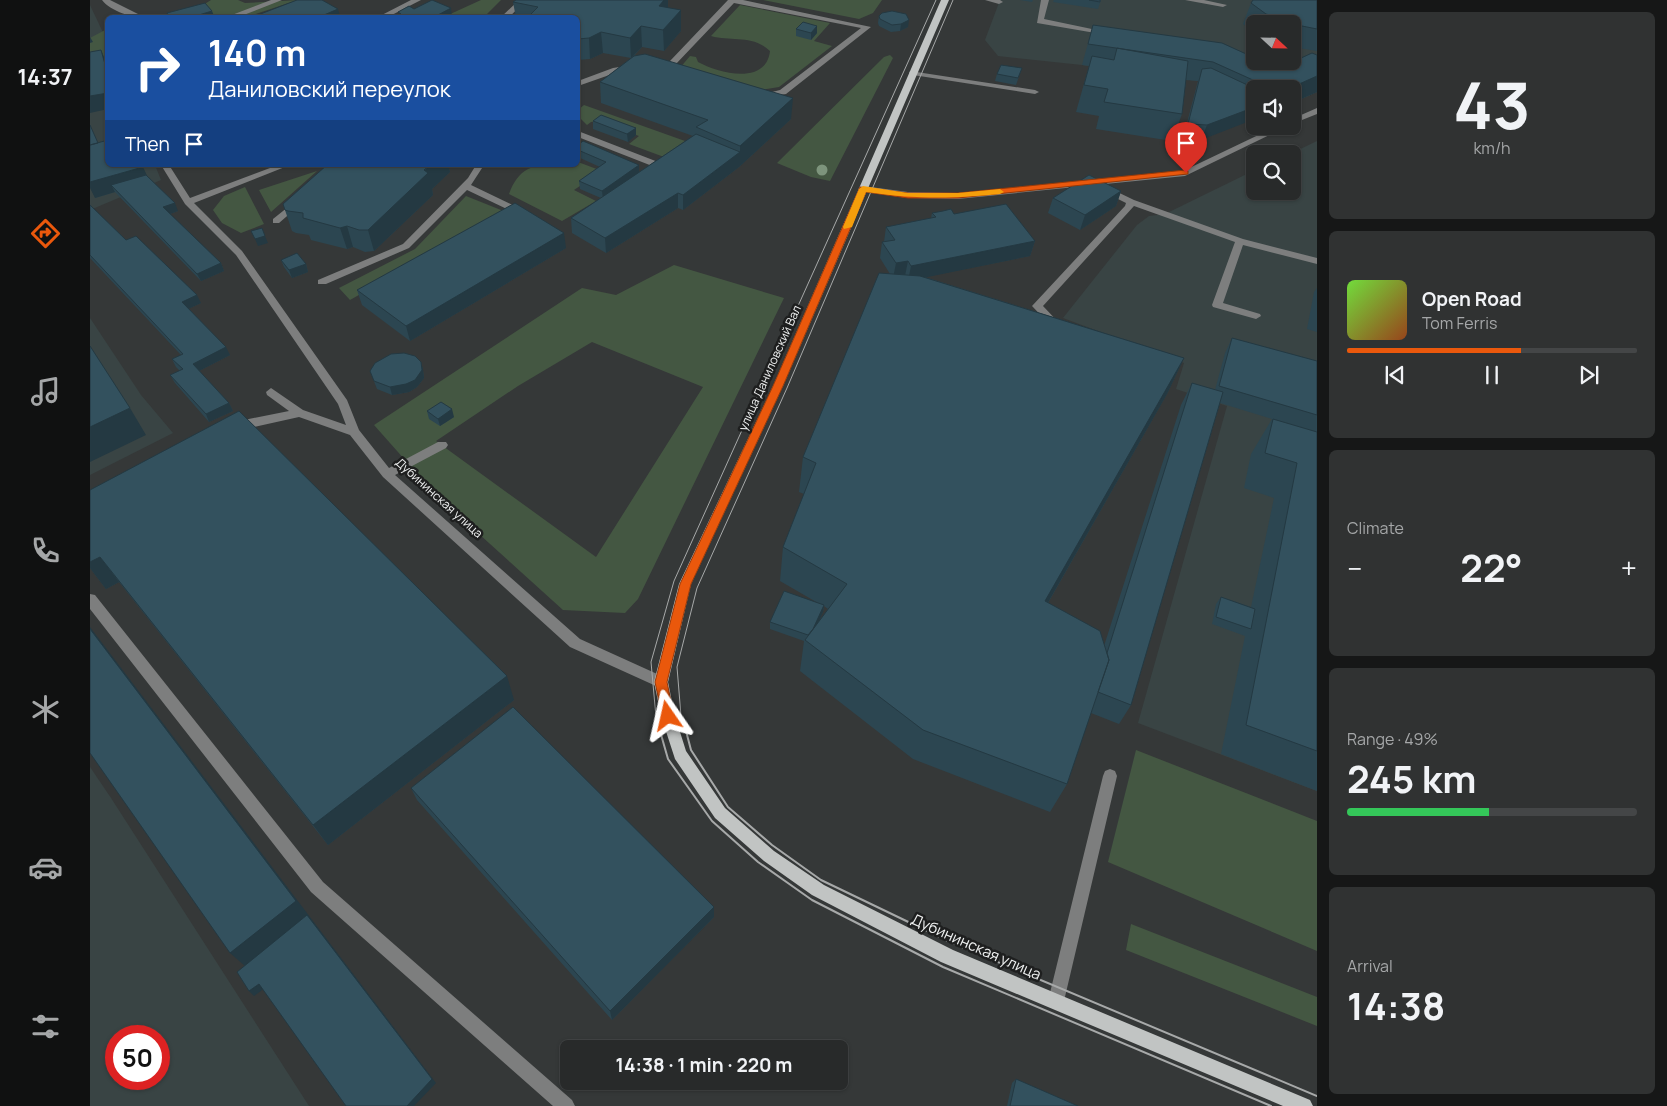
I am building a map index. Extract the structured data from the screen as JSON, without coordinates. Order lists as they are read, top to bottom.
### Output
{
  "streets": {
    "main road": ["улица Даниловский Вал", "Дубининская улица"]
  },
  "crossings": [
    ["улица Даниловский Вал", "Дубининская улица"]
  ],
  "north": "right",
  "page": {
    "tabs": "14:37",
    "tile": [
      ["43", "km/h"],
      "Climate",
      ["Range · 49%", "245 km"],
      ["Arrival", "14:38"]
    ],
    "turn": ["140 m", "Даниловский переулок"],
    "then": "Then",
    "song": ["Open Road", "Tom Ferris"],
    "heat": ["−", "22°", "+"],
    "limit": "50",
    "trip": "14:38 · 1 min · 220 m"
  }
}
